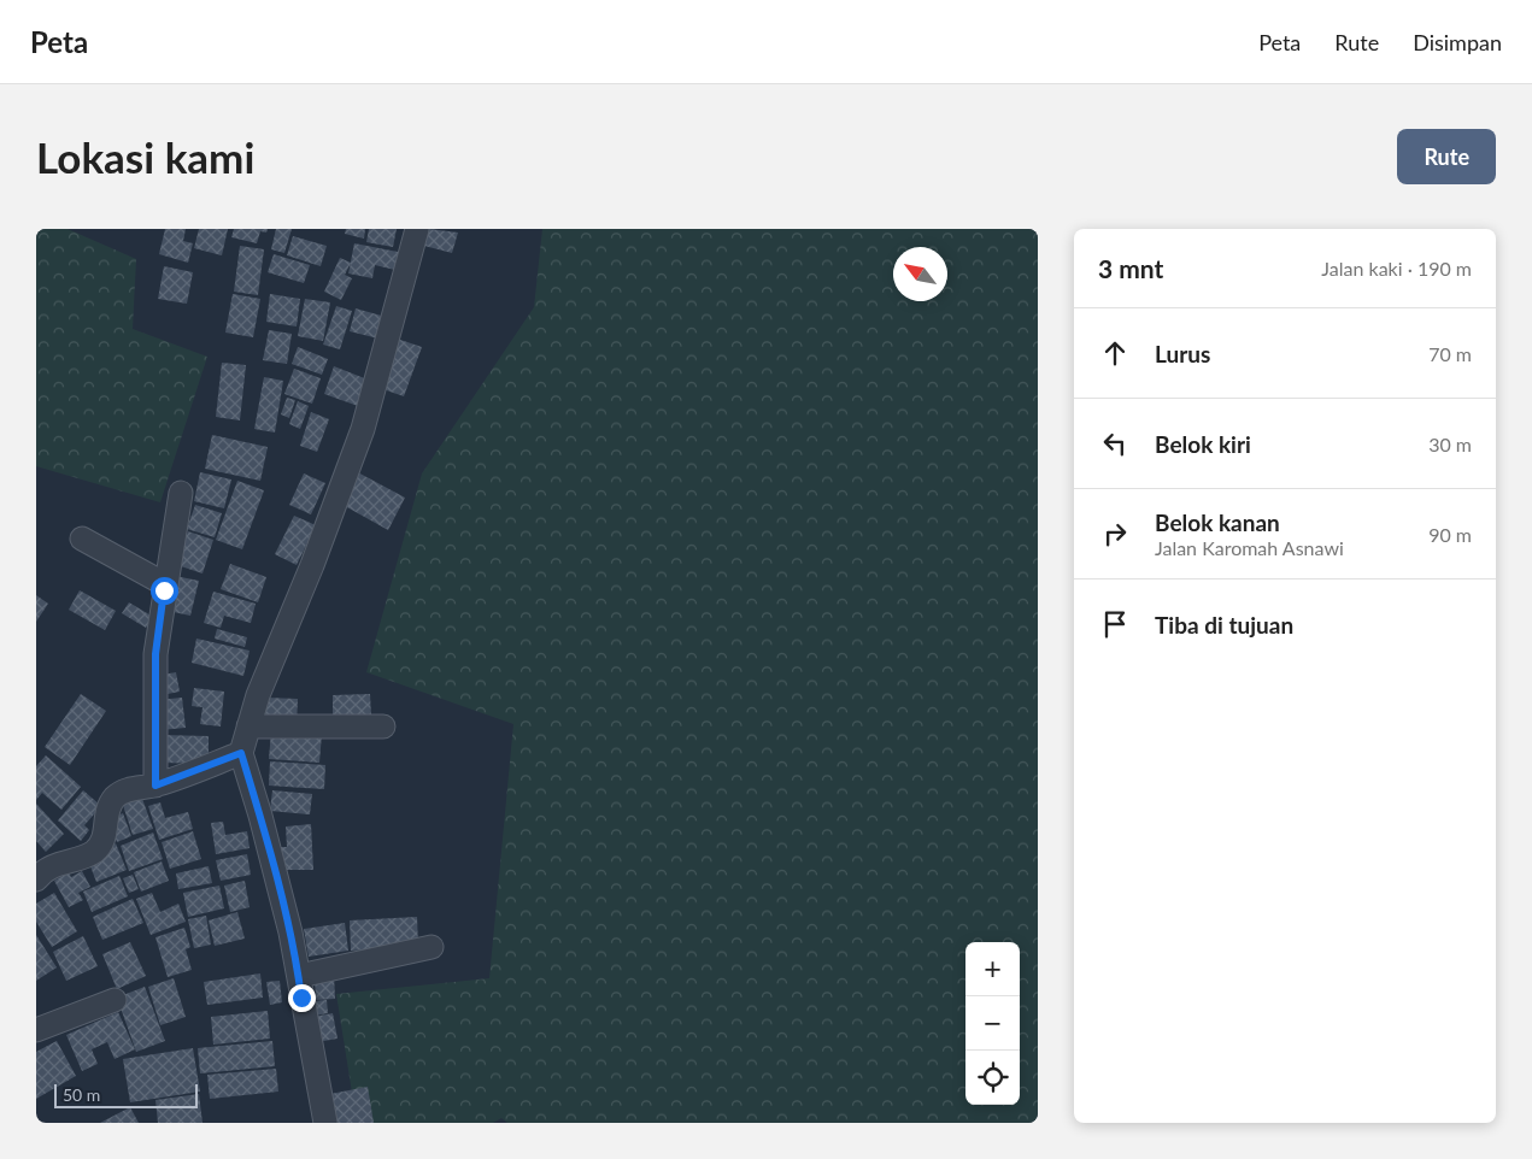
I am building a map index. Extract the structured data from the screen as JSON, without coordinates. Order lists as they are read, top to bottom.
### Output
{
  "scale_bar": "50 m",
  "north": "top left",
  "page": {
    "header": "Peta",
    "nav": ["Peta", "Rute", "Disimpan"],
    "buttons": "Rute",
    "title": "Lokasi kami",
    "heading": ["3 mnt", "Jalan kaki · 190 m"],
    "list": [
      ["Lurus", "70 m"],
      ["Belok kiri", "30 m"],
      ["Belok kanan", "Jalan Karomah Asnawi", "90 m"],
      "Tiba di tujuan"
    ],
    "map_buttons": ["+", "−"],
    "scale": "50 m"
  }
}
